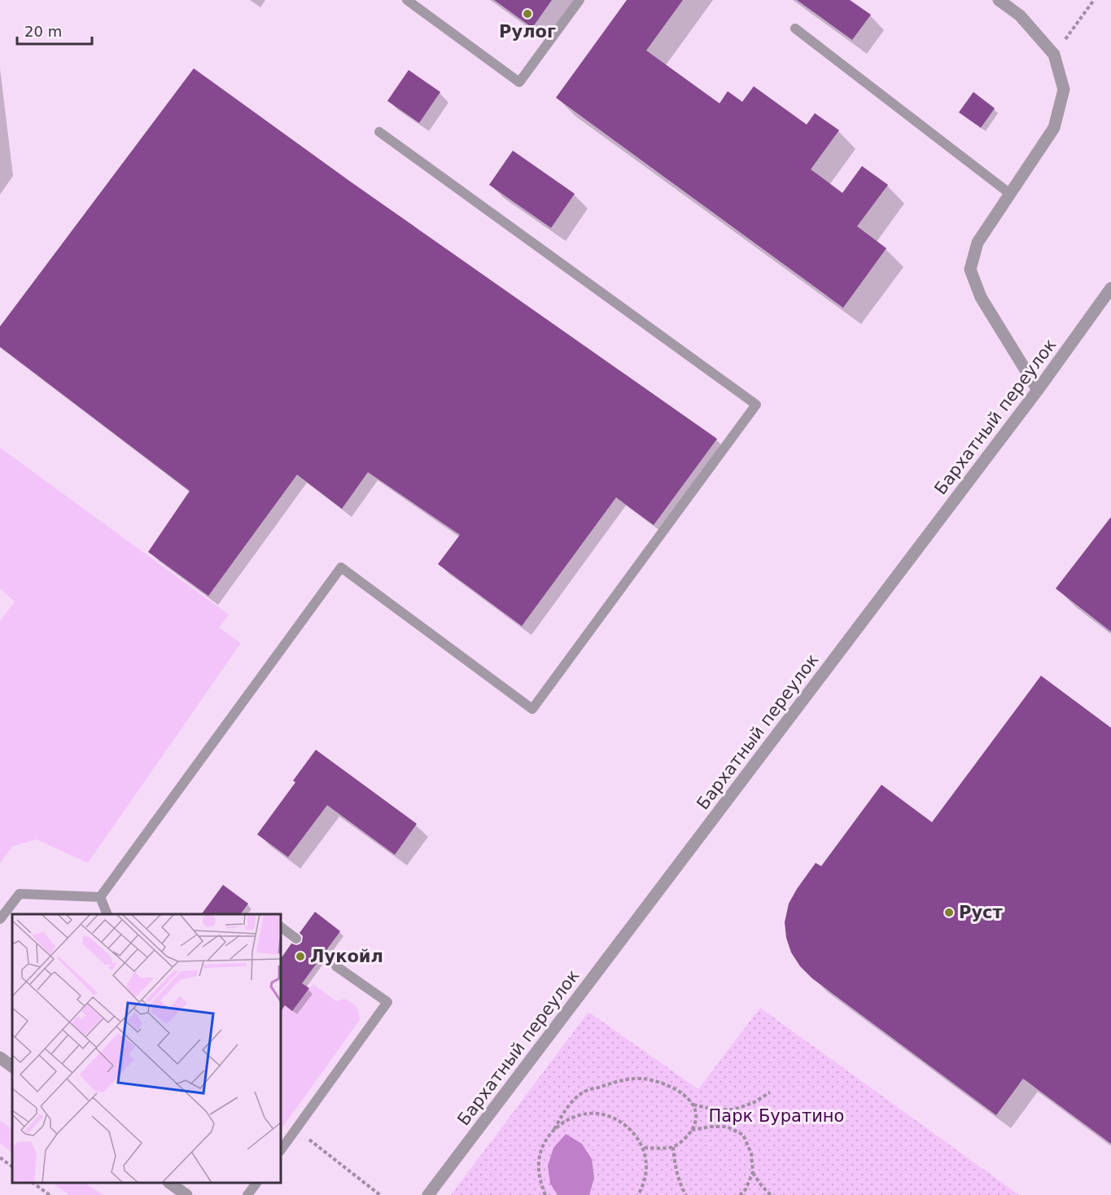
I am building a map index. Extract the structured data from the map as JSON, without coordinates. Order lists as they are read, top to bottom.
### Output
{
  "streets": {
    "street": ["Бархатный переулок"]
  },
  "parks": ["Парк Буратино"],
  "places": ["Рулог", "Руст", "Лукойл"],
  "scale_bar": "20 m"
}
